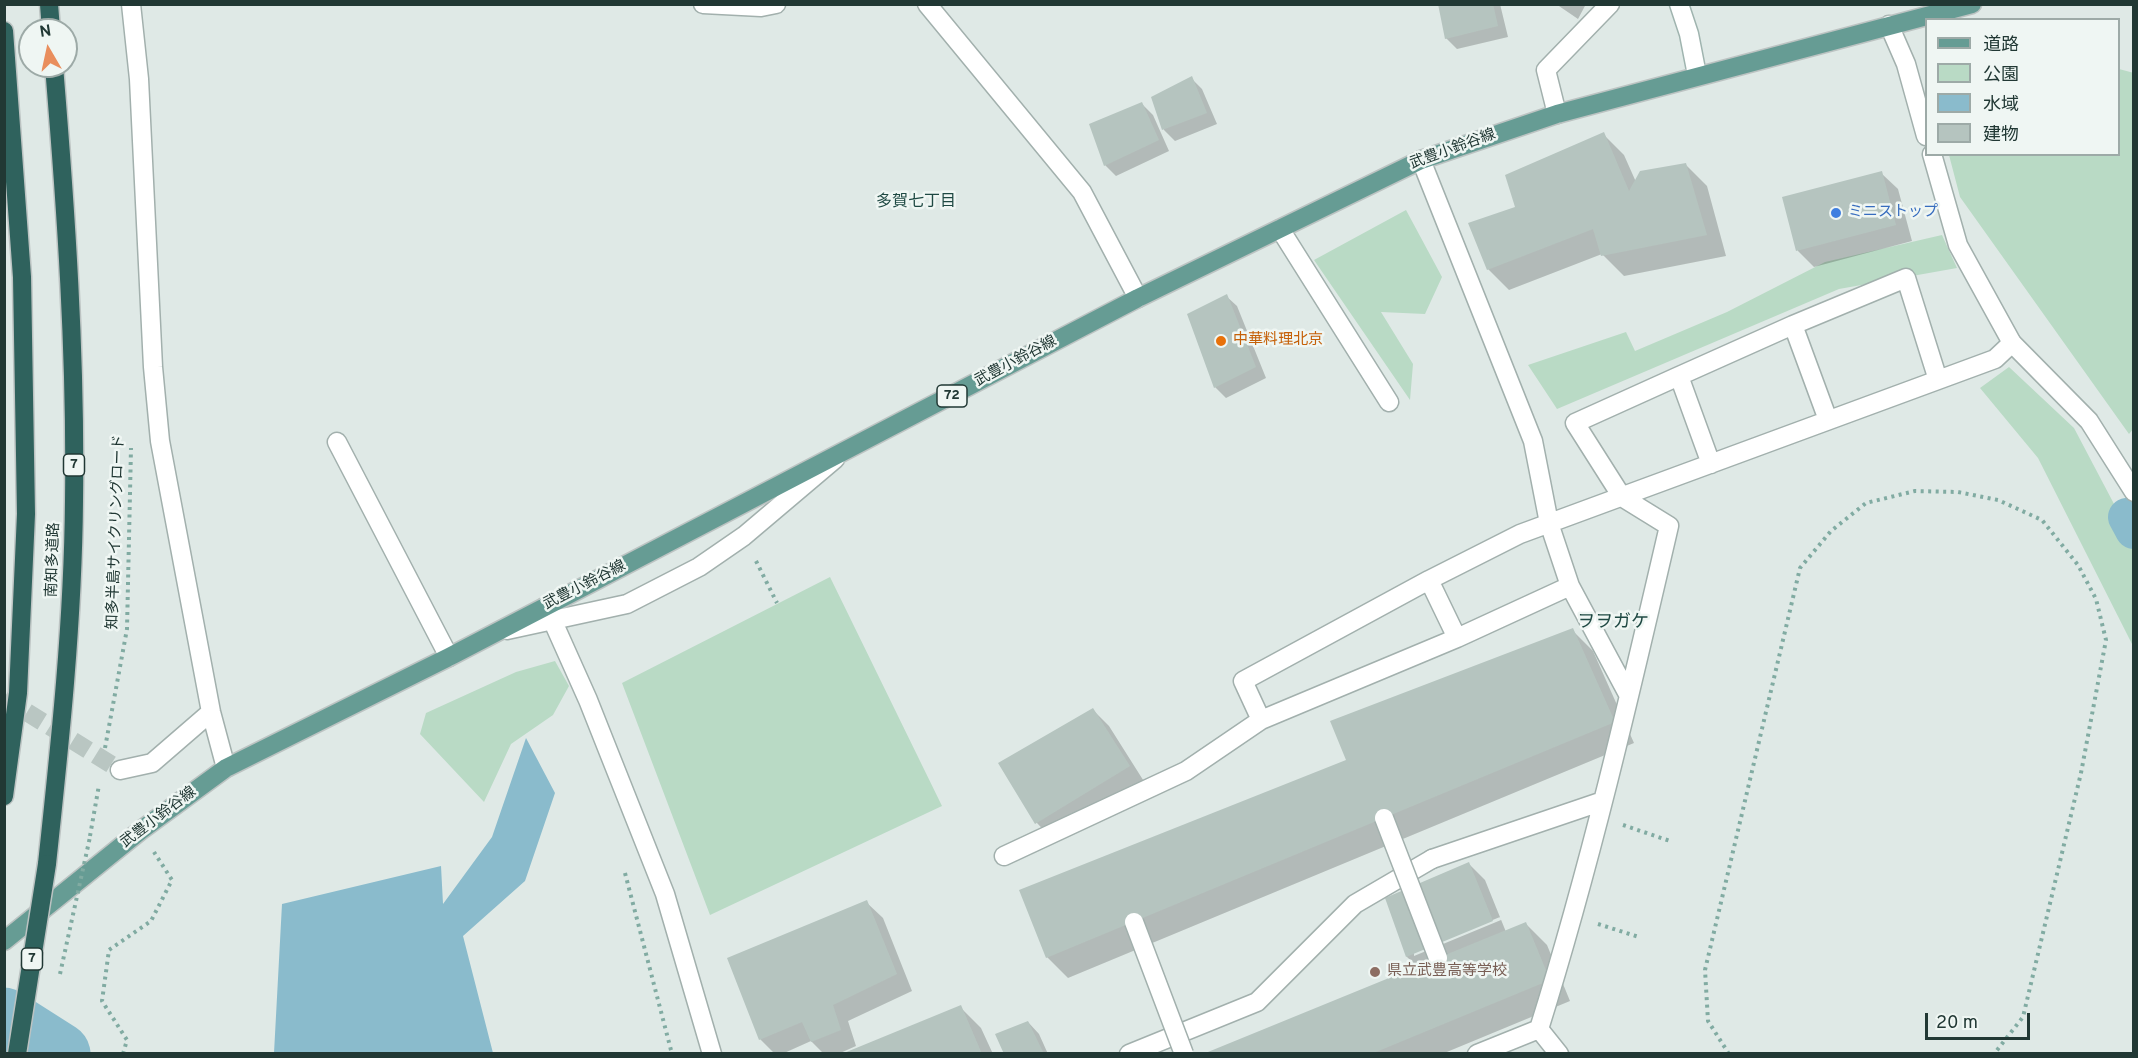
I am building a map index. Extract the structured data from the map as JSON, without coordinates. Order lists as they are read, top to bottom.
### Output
{
  "streets": {
    "highway": ["7", "南知多道路"],
    "main road": ["武豊小鈴谷線", "72"],
    "path": ["知多半島サイクリングロード"]
  },
  "districts": ["多賀七丁目", "ヲヲガケ"],
  "places": ["ミニストップ", "中華料理北京", "県立武豊高等学校"],
  "legend": [
    "道路",
    "公園",
    "水域",
    "建物"
  ],
  "scale_bar": "20 m",
  "north": "top"
}
